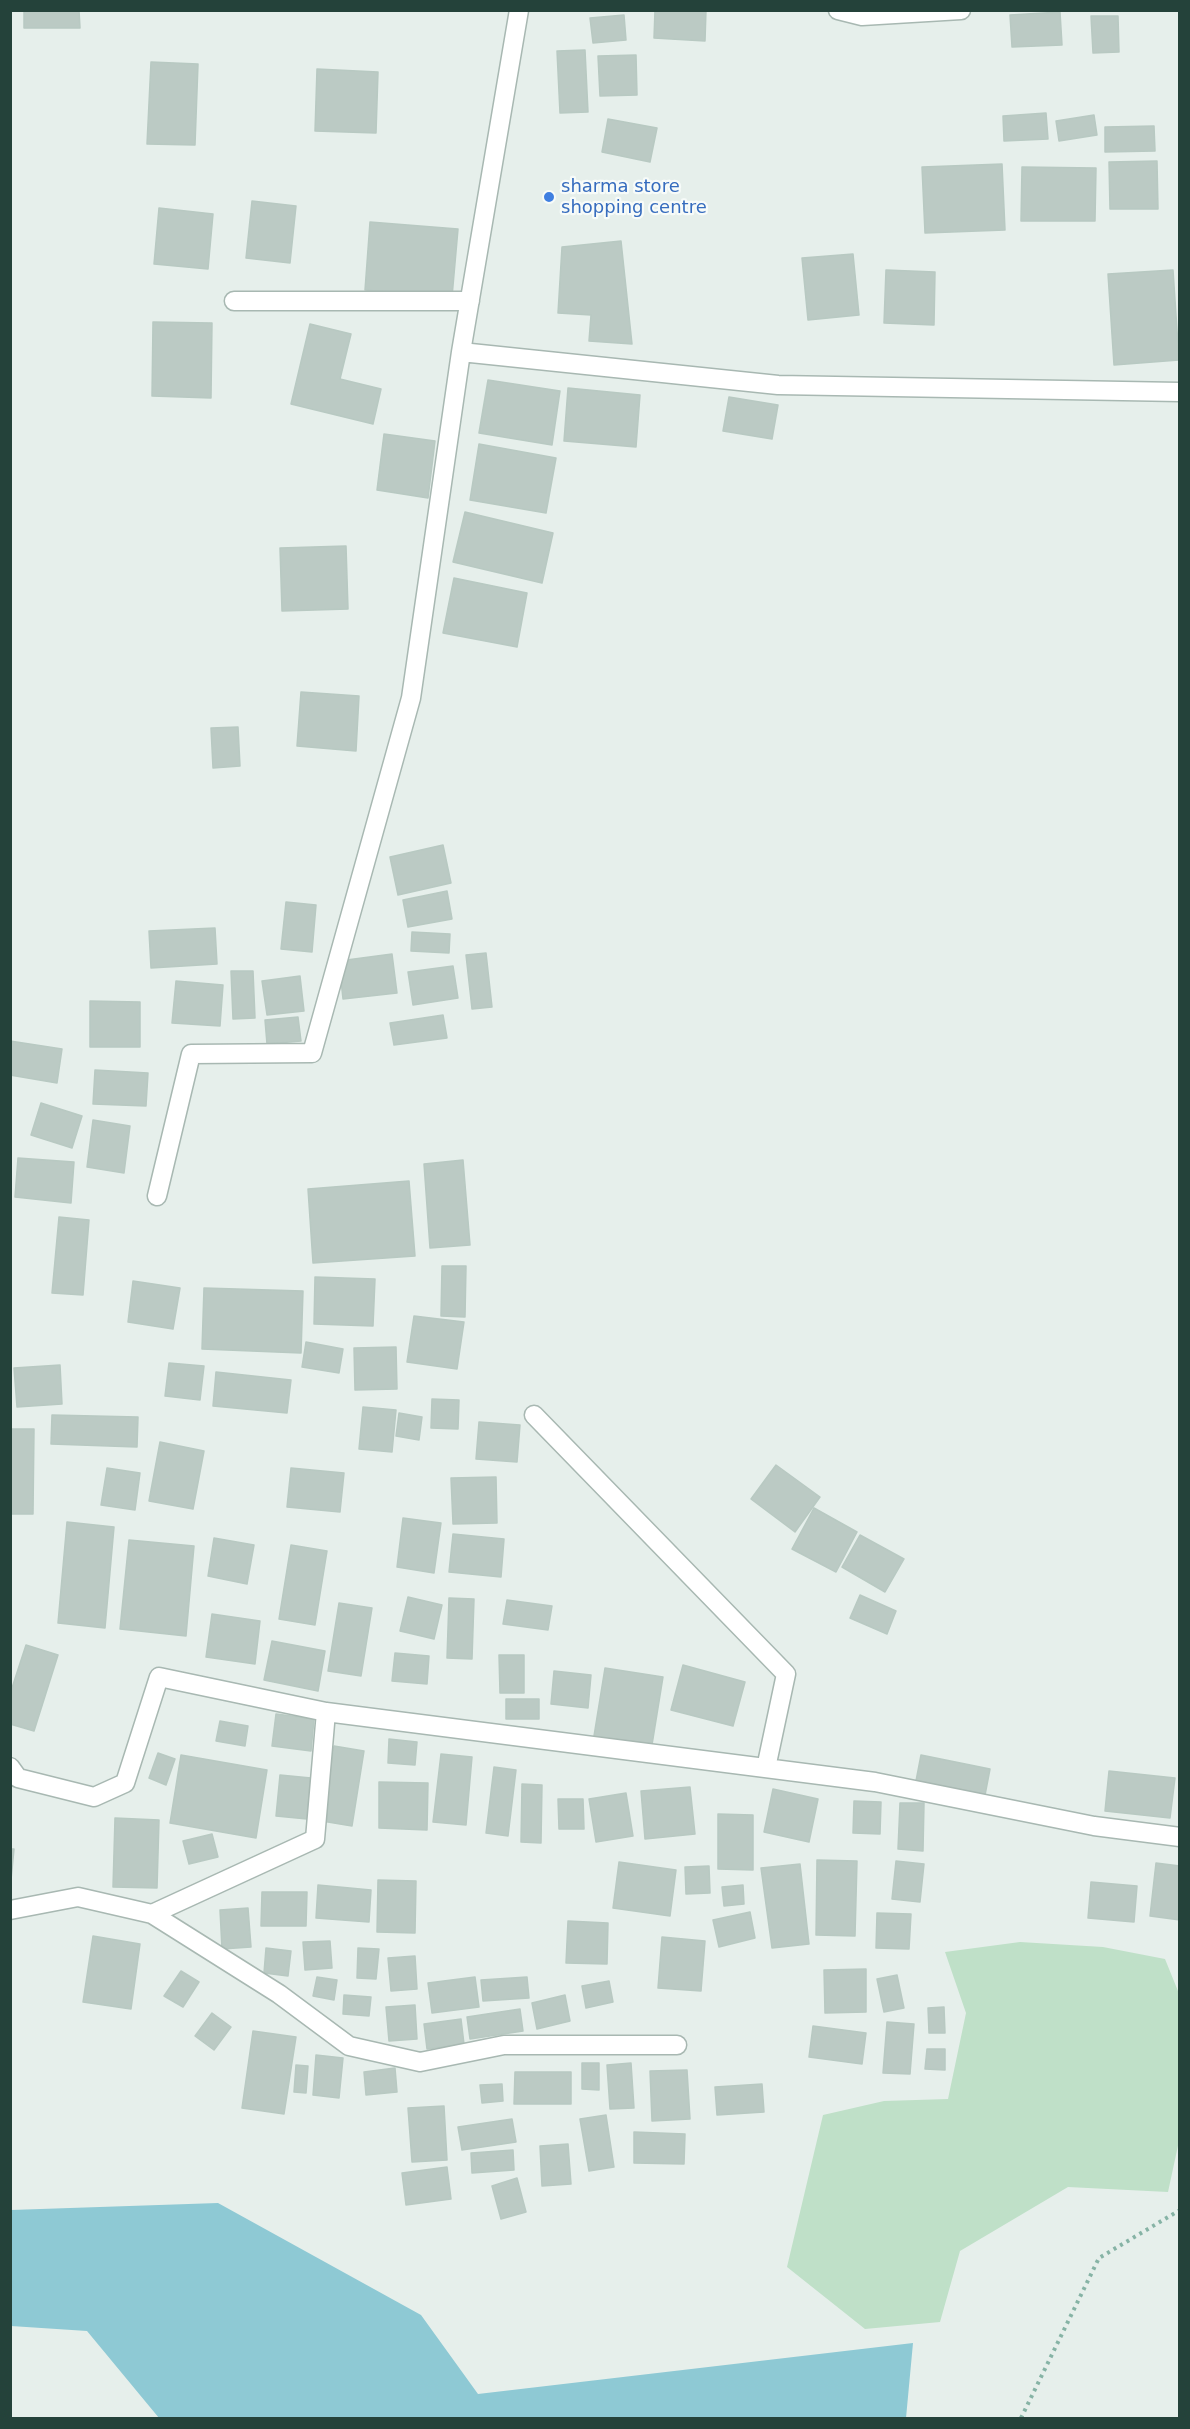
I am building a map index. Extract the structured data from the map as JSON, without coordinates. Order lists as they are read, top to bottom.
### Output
{
  "places": ["sharma store shopping centre"]
}
